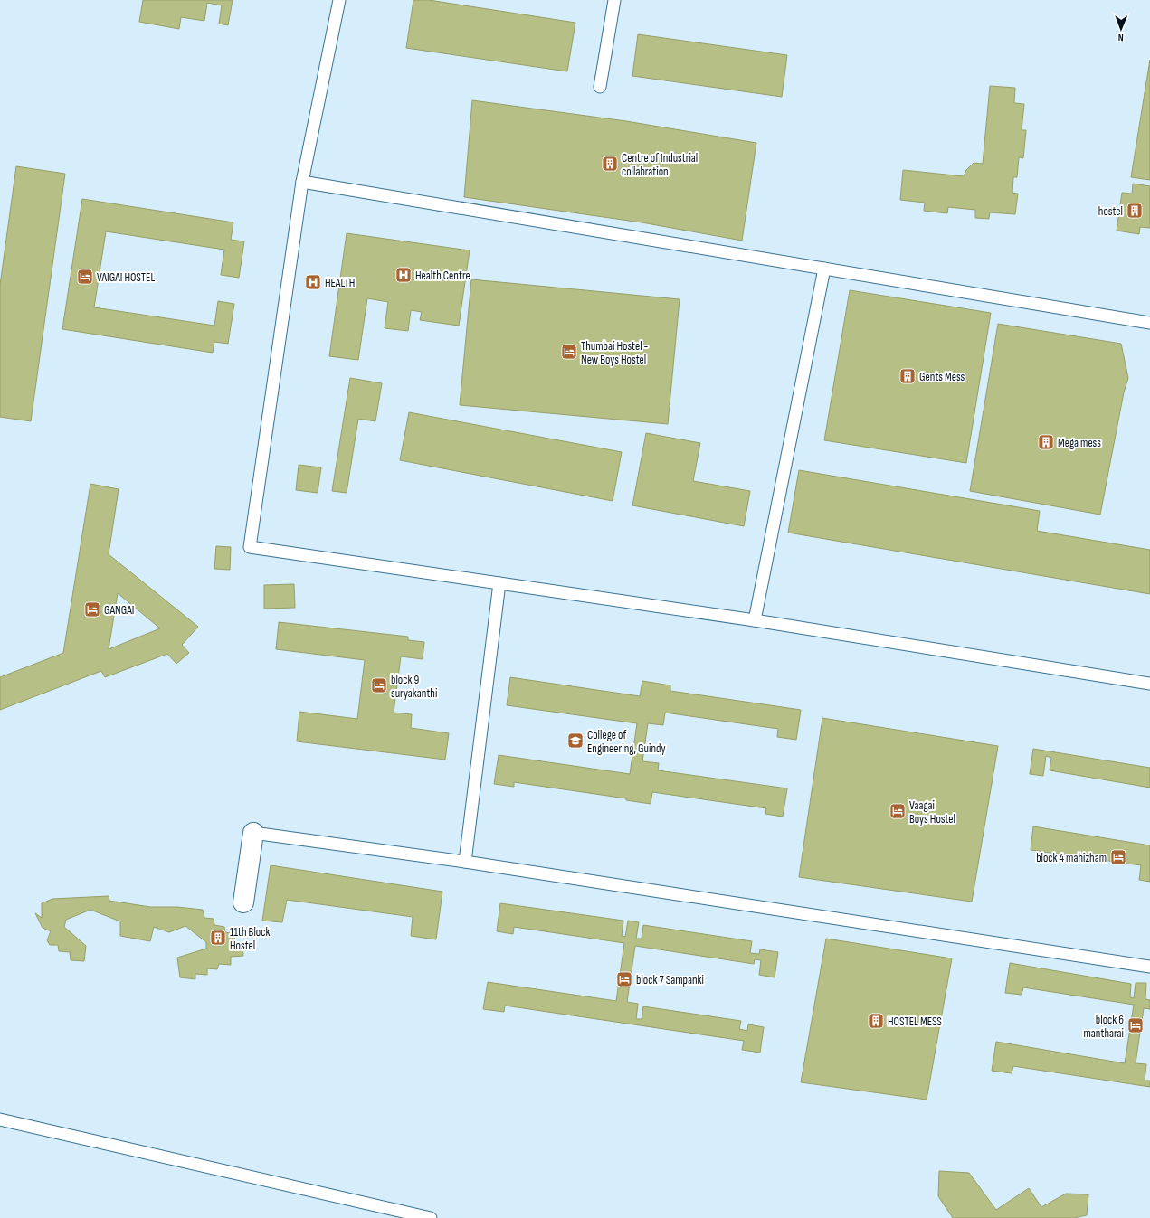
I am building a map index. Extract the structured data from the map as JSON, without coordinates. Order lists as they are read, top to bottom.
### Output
{
  "places": {
    "building": [
      "Centre of Industrial collabration",
      "hostel",
      "Gents Mess",
      "Mega mess",
      "11th Block Hostel",
      "HOSTEL MESS"
    ],
    "hospital": ["Health Centre", "HEALTH"],
    "hotel": [
      "VAIGAI HOSTEL",
      "Thumbai Hostel - New Boys Hostel",
      "GANGAI",
      "block 9 suryakanthi",
      "Vaagai Boys Hostel",
      "block 4 mahizham",
      "block 7 Sampanki",
      "block 6 mantharai"
    ],
    "school or university": ["College of Engineering, Guindy"]
  },
  "north": "bottom"
}
